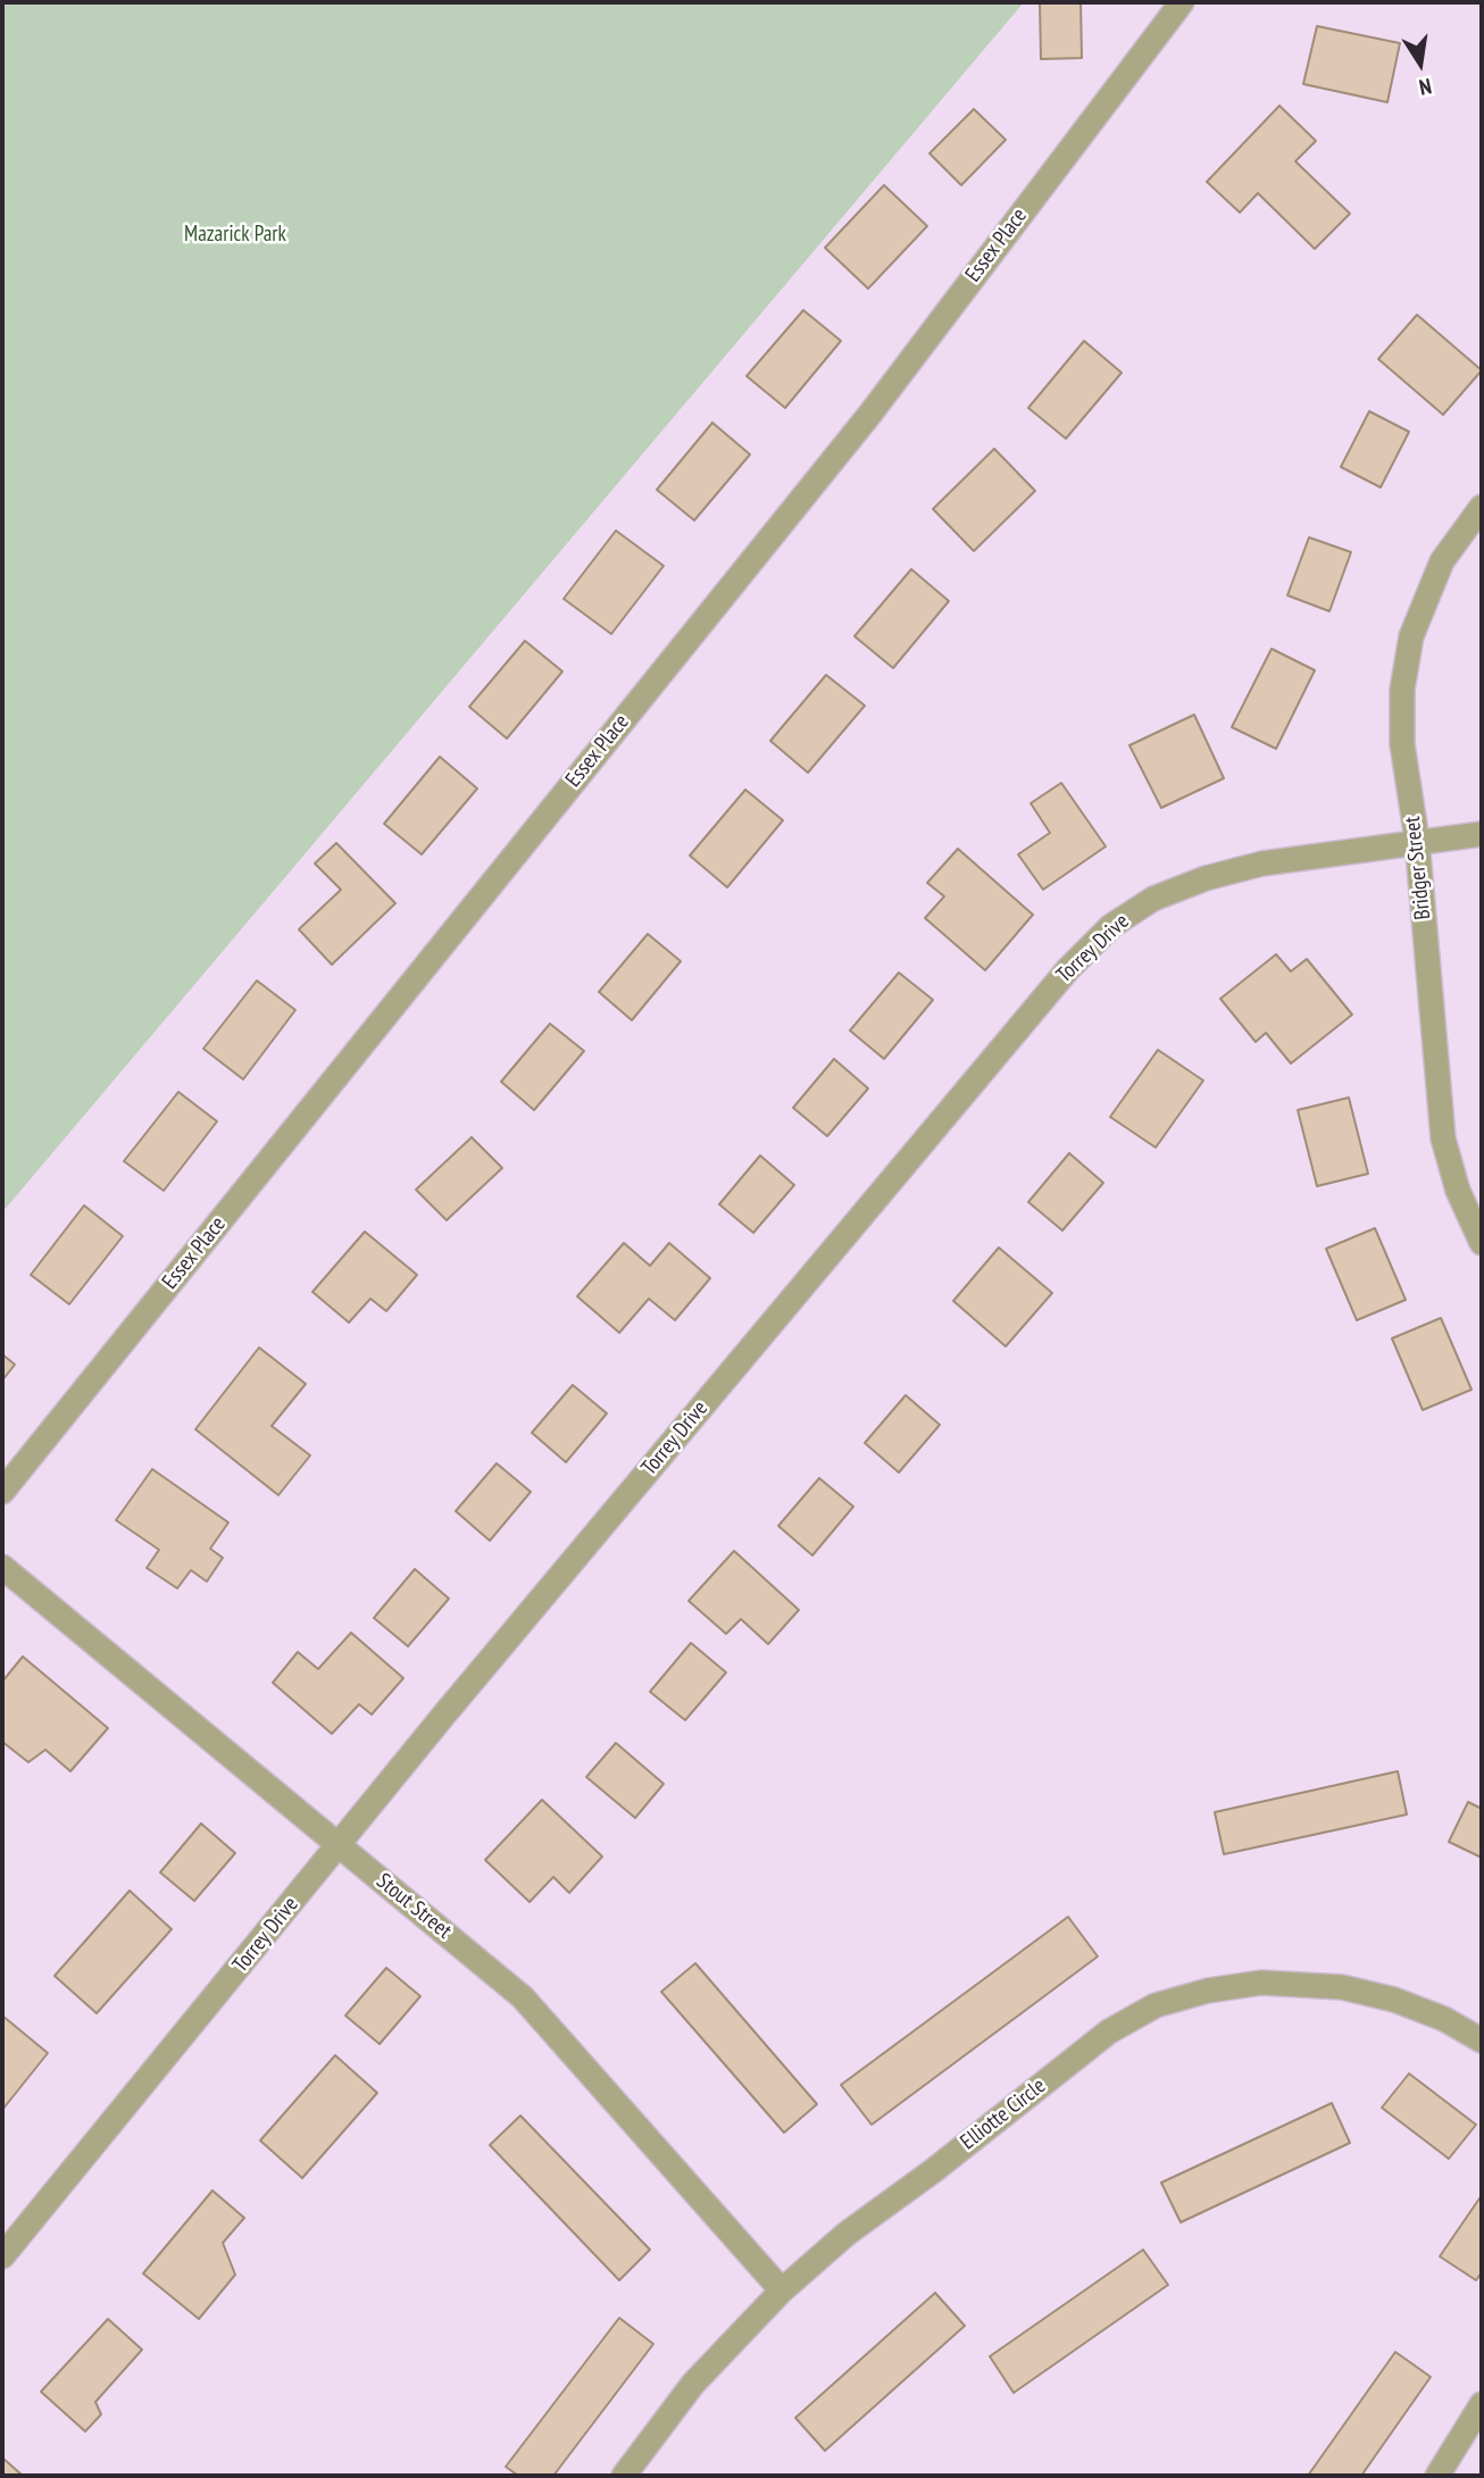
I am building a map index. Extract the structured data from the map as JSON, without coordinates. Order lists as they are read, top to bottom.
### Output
{
  "streets": {
    "street": [
      "Essex Place",
      "Bridger Street",
      "Torrey Drive",
      "Stout Street",
      "Elliotte Circle"
    ]
  },
  "crossings": [
    ["Bridger Street", "Torrey Drive"],
    ["Torrey Drive", "Stout Street"],
    ["Stout Street", "Elliotte Circle"]
  ],
  "parks": ["Mazarick Park"],
  "north": "bottom"
}
